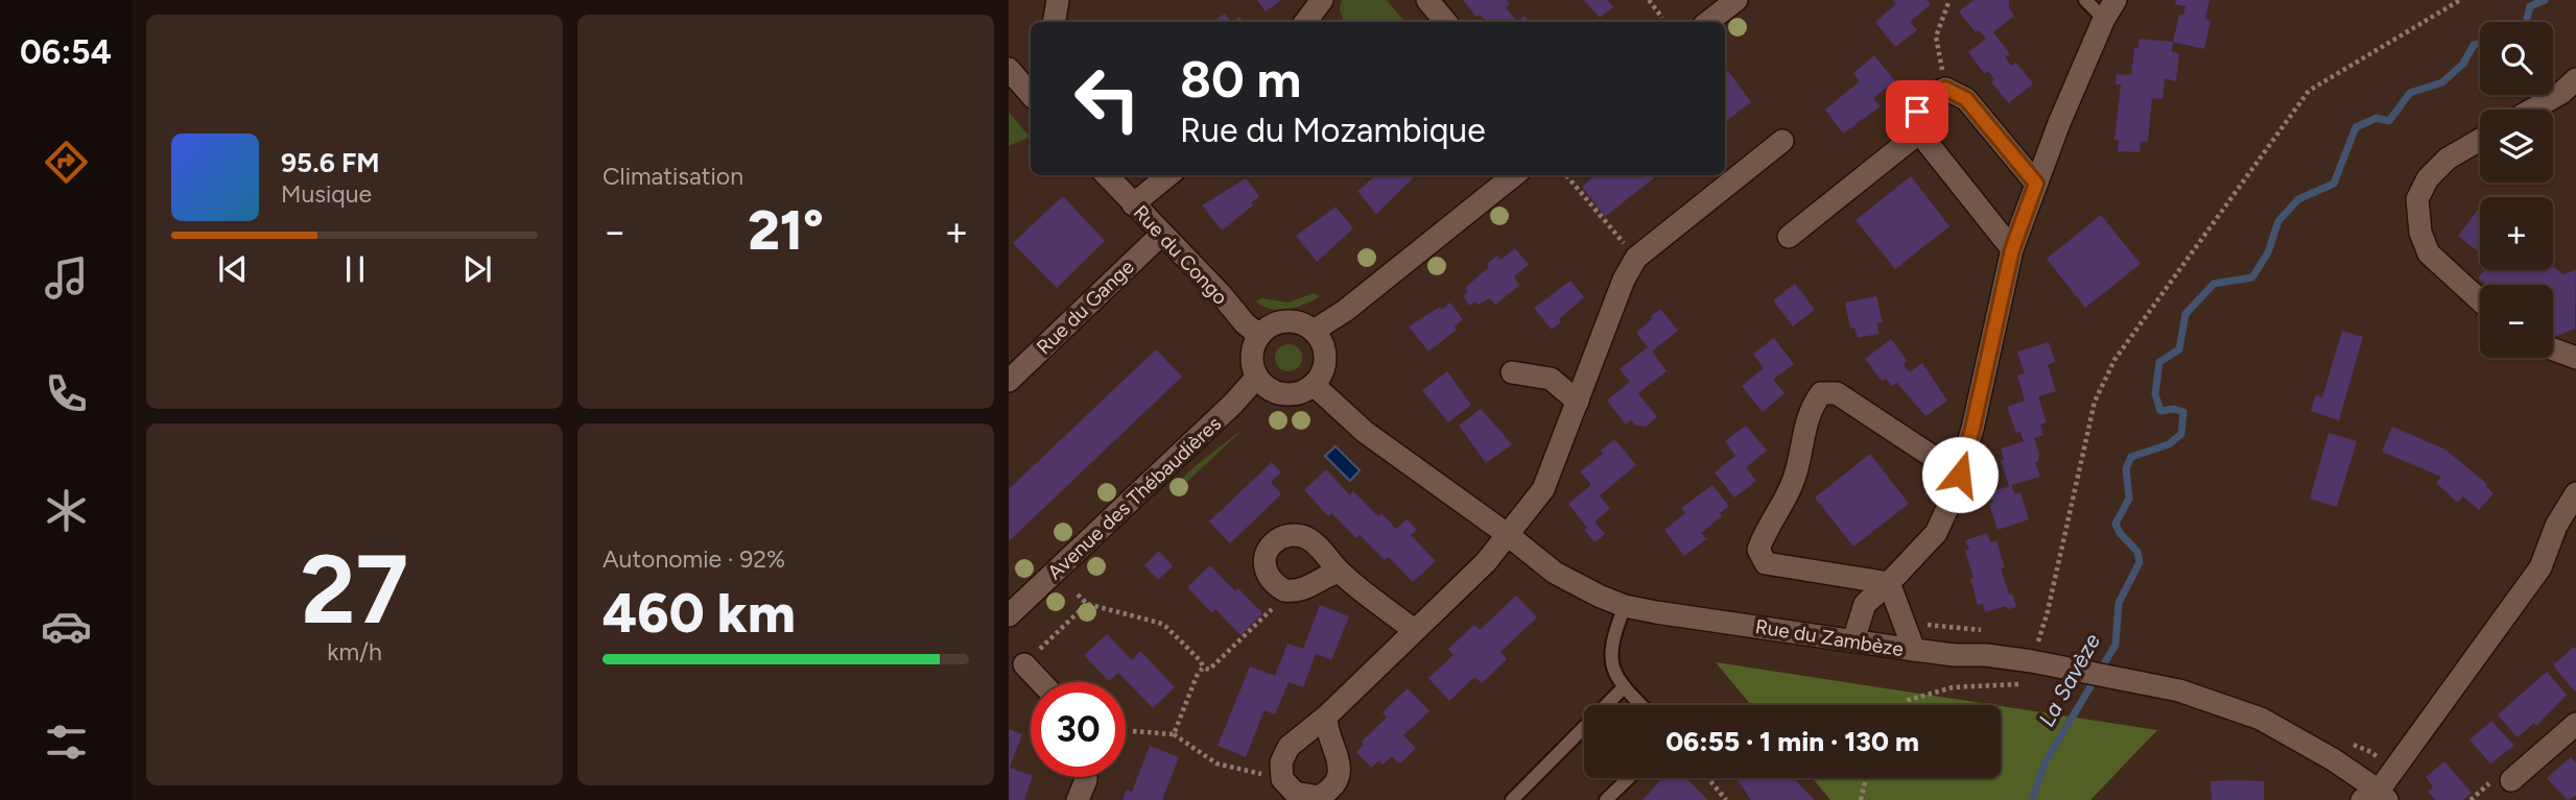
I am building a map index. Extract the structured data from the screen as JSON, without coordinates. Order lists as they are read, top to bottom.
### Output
{
  "streets": {
    "street": [
      "Rue du Congo",
      "Rue du Gange",
      "Avenue des Thébaudières",
      "Rue du Zambèze"
    ]
  },
  "crossings": [
    ["Rue du Congo", "Rue du Gange"],
    ["Rue du Congo", "Avenue des Thébaudières"],
    ["Rue du Congo", "Rue du Zambèze"],
    ["Avenue des Thébaudières", "Rue du Zambèze"]
  ],
  "water": ["La Savèze"],
  "page": {
    "tabs": "06:54",
    "tile": [
      "Climatisation",
      ["27", "km/h"],
      ["Autonomie · 92%", "460 km"]
    ],
    "map_buttons": ["+", "−"],
    "turn": ["80 m", "Rue du Mozambique"],
    "song": ["95.6 FM", "Musique"],
    "heat": ["−", "21°", "+"],
    "limit": "30",
    "trip": "06:55 · 1 min · 130 m"
  }
}
